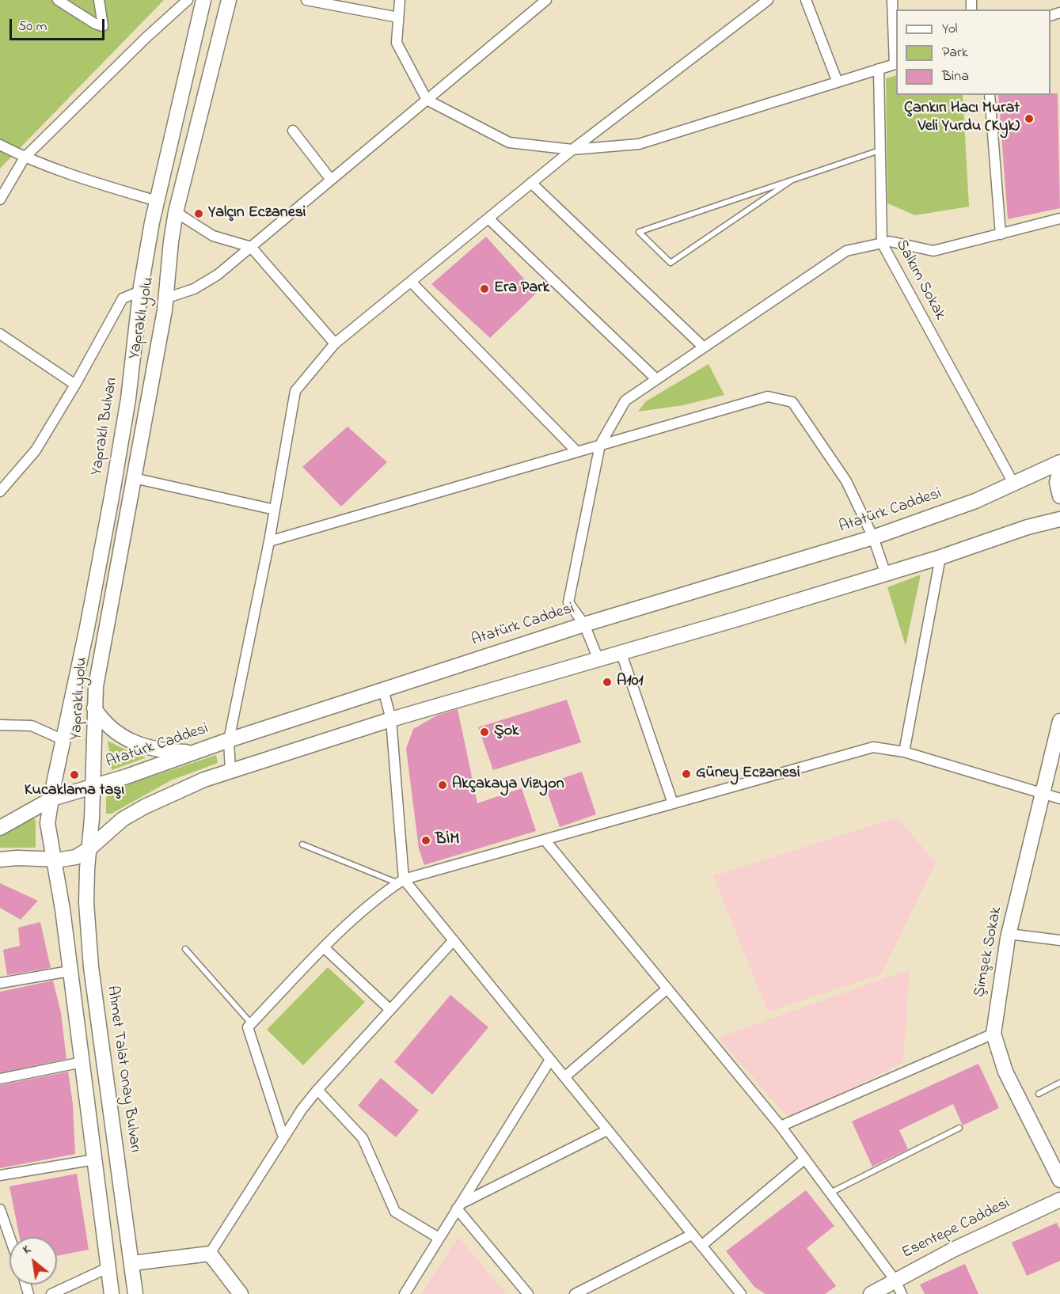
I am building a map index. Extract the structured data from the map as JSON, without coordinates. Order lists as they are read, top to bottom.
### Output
{
  "streets": {
    "main road": [
      "Yapraklı yolu",
      "Yapraklı Bulvarı",
      "Atatürk Caddesi",
      "Şimşek Sokak",
      "Ahmet Talat Onay Bulvarı",
      "Esentepe Caddesi"
    ],
    "street": ["Salkım Sokak"]
  },
  "crossings": [
    ["Salkım Sokak", "Atatürk Caddesi"],
    ["Yapraklı yolu", "Atatürk Caddesi"],
    ["Yapraklı Bulvarı", "Atatürk Caddesi"]
  ],
  "places": [
    "Çankırı Hacı Murat Veli Yurdu (Kyk)",
    "Yalçın Eczanesi",
    "Era Park",
    "A101",
    "Şok",
    "Güney Eczanesi",
    "Kucaklama taşı",
    "Akçakaya Vizyon",
    "BİM"
  ],
  "legend": ["Yol", "Park", "Bina"],
  "scale_bar": "50 m",
  "north": "top left"
}
